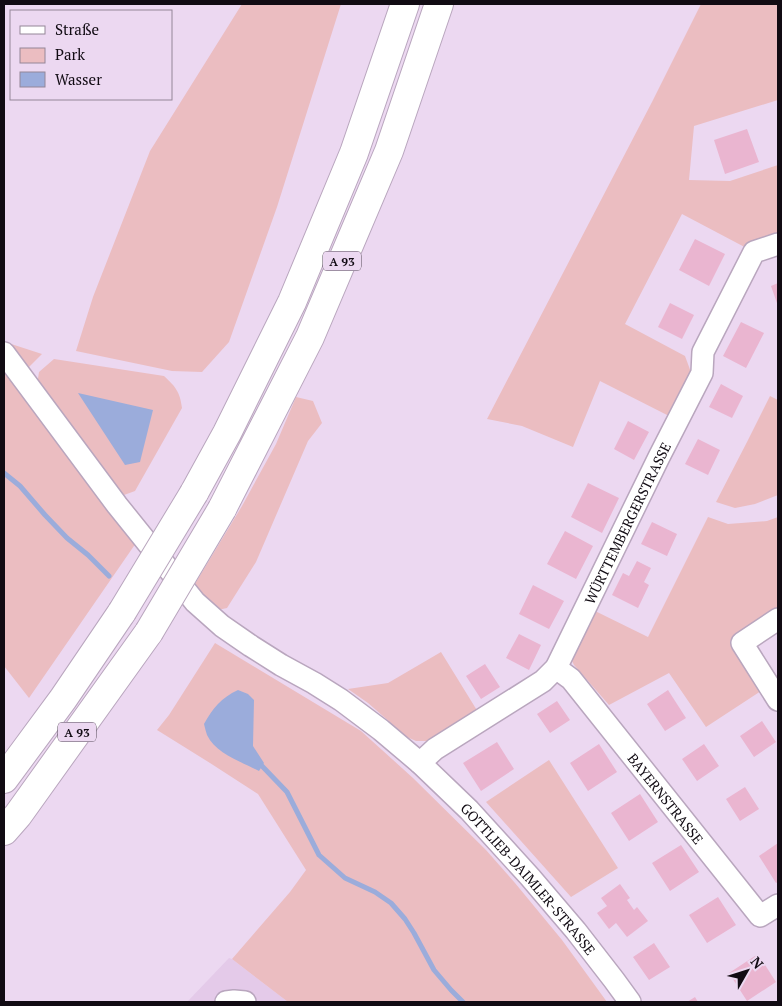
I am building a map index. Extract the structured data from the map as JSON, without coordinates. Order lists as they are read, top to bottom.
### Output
{
  "streets": {
    "highway": ["A 93"],
    "street": ["WÜRTTEMBERGERSTRASSE", "BAYERNSTRASSE", "GOTTLIEB-DAIMLER-STRASSE"]
  },
  "crossings": [
    ["WÜRTTEMBERGERSTRASSE", "BAYERNSTRASSE"],
    ["WÜRTTEMBERGERSTRASSE", "GOTTLIEB-DAIMLER-STRASSE"]
  ],
  "legend": ["Straße", "Park", "Wasser"],
  "north": "top right"
}
